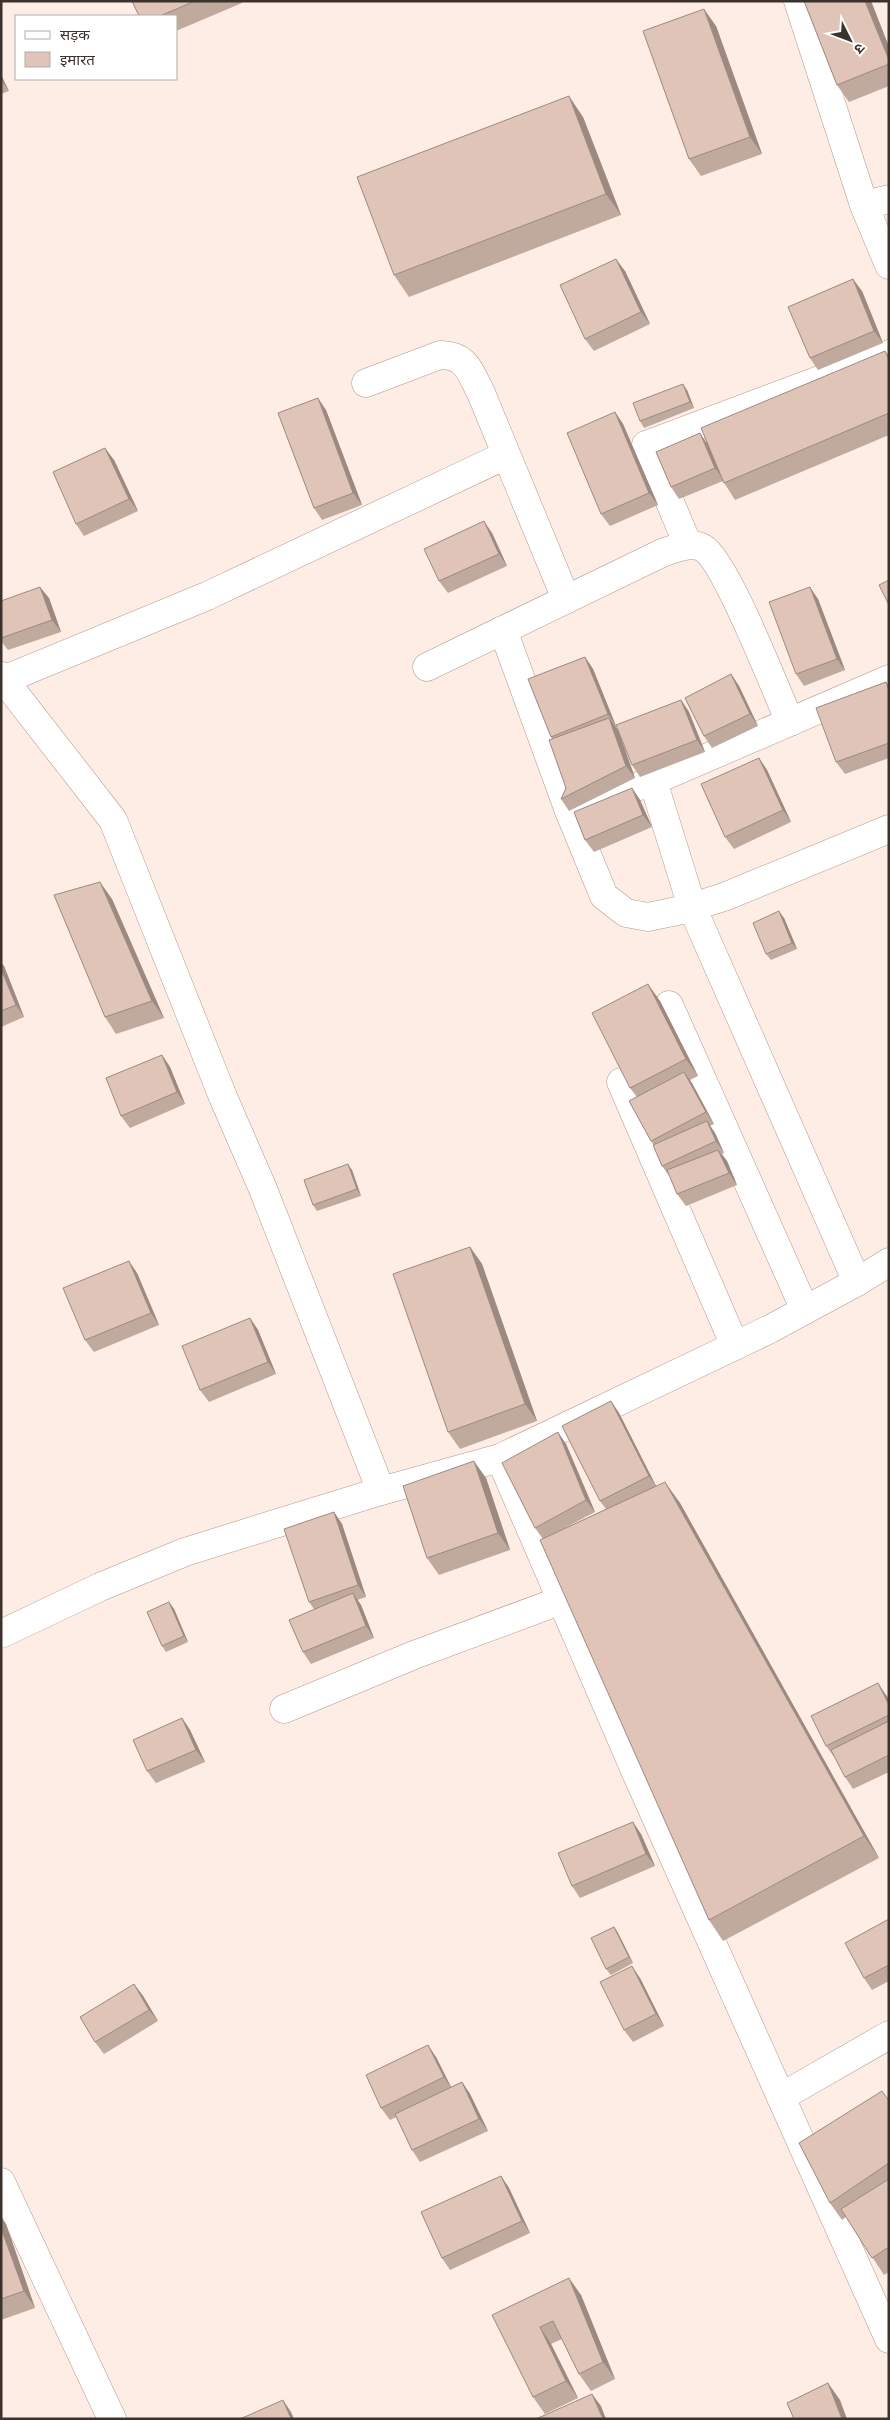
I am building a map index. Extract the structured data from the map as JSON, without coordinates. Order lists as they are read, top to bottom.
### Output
{
  "legend": ["सड़क", "इमारत"],
  "north": "bottom right"
}
